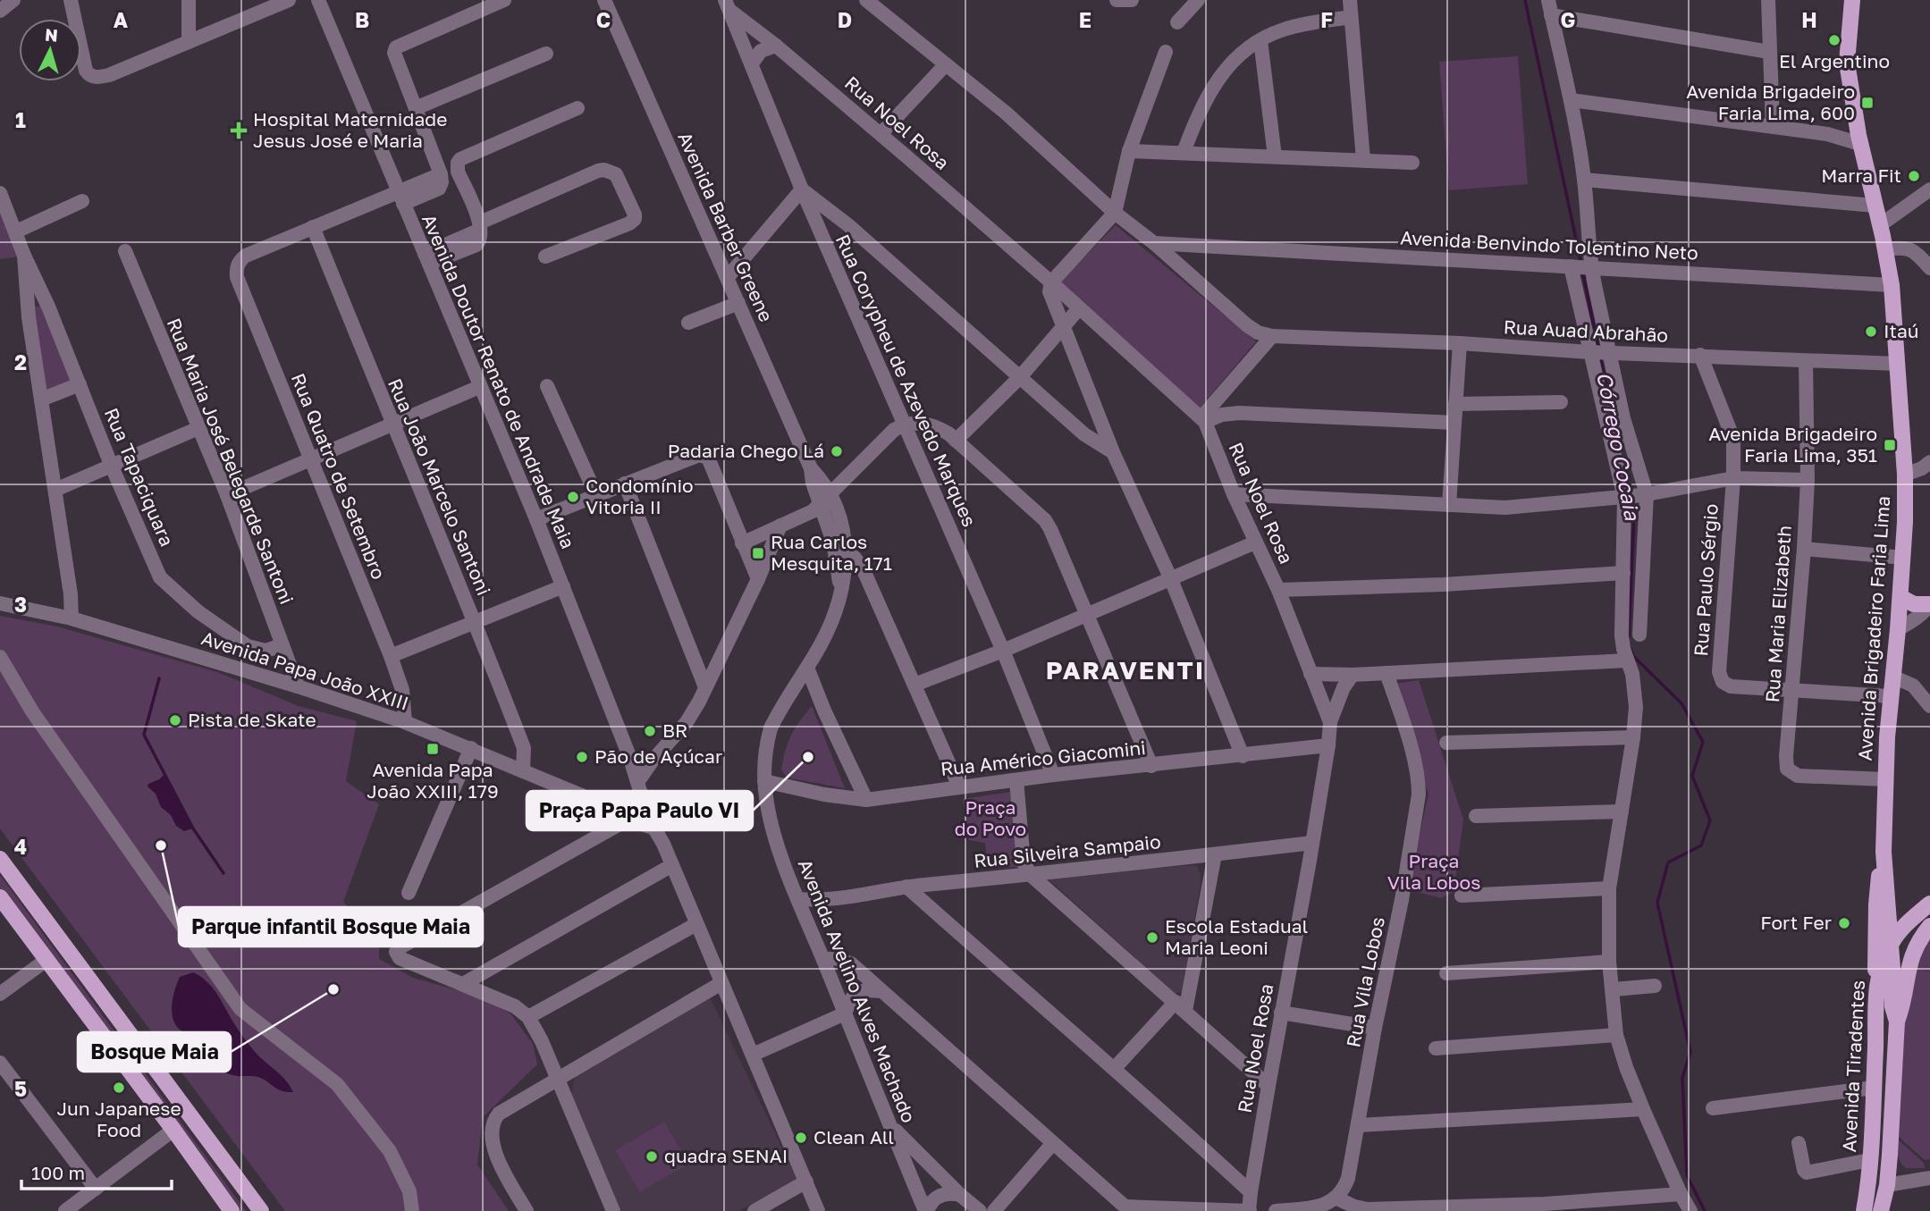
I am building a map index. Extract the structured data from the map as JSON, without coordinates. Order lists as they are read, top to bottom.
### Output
{
  "streets": {
    "main road": ["Avenida Brigadeiro Faria Lima", "Avenida Tiradentes"],
    "street": [
      "Rua Noel Rosa",
      "Avenida Barber Greene",
      "Avenida Benvindo Tolentino Neto",
      "Rua Auad Abrahão",
      "Rua Corypheu de Azevedo Marques",
      "Avenida Doutor Renato de Andrade Maia",
      "Rua Maria José Belegarde Santoni",
      "Rua Quatro de Setembro",
      "Rua Tapaciquara",
      "Rua João Marcelo Santoni",
      "Rua Paulo Sérgio",
      "Rua Maria Elizabeth",
      "Avenida Papa João XXIII",
      "Rua Américo Giacomini",
      "Rua Silveira Sampaio",
      "Rua Vila Lobos",
      "Avenida Avelino Alves Machado"
    ]
  },
  "crossings": [
    ["Rua Noel Rosa", "Rua Corypheu de Azevedo Marques"],
    ["Rua Noel Rosa", "Rua Américo Giacomini"],
    ["Rua Noel Rosa", "Rua Silveira Sampaio"],
    ["Avenida Barber Greene", "Rua Américo Giacomini"],
    ["Avenida Barber Greene", "Avenida Avelino Alves Machado"],
    ["Avenida Benvindo Tolentino Neto", "Avenida Brigadeiro Faria Lima"],
    ["Rua Auad Abrahão", "Rua Paulo Sérgio"],
    ["Rua Auad Abrahão", "Rua Maria Elizabeth"],
    ["Rua Auad Abrahão", "Avenida Brigadeiro Faria Lima"],
    ["Rua Corypheu de Azevedo Marques", "Rua Américo Giacomini"],
    ["Avenida Doutor Renato de Andrade Maia", "Avenida Papa João XXIII"],
    ["Rua Maria José Belegarde Santoni", "Rua Tapaciquara"],
    ["Rua Maria José Belegarde Santoni", "Avenida Papa João XXIII"],
    ["Rua Quatro de Setembro", "Rua João Marcelo Santoni"],
    ["Rua Quatro de Setembro", "Avenida Papa João XXIII"],
    ["Rua João Marcelo Santoni", "Avenida Papa João XXIII"],
    ["Rua Paulo Sérgio", "Rua Maria Elizabeth"],
    ["Rua Paulo Sérgio", "Avenida Brigadeiro Faria Lima"],
    ["Rua Maria Elizabeth", "Avenida Brigadeiro Faria Lima"],
    ["Avenida Brigadeiro Faria Lima", "Avenida Tiradentes"],
    ["Rua Américo Giacomini", "Avenida Avelino Alves Machado"],
    ["Rua Silveira Sampaio", "Avenida Avelino Alves Machado"]
  ],
  "districts": ["PARAVENTI"],
  "water": ["Córrego Cocaia"],
  "parks": ["Praça do Povo", "Praça Vila Lobos"],
  "places": {
    "other": [
      "El Argentino",
      "Marra Fit",
      "Itaú",
      "Padaria Chego Lá",
      "Condomínio Vitoria II",
      "Pista de Skate",
      "BR",
      "Pão de Açúcar",
      "Praça Papa Paulo VI",
      "Parque infantil Bosque Maia",
      "Fort Fer",
      "Escola Estadual Maria Leoni",
      "Bosque Maia",
      "Jun Japanese Food",
      "Clean All",
      "quadra SENAI"
    ],
    "transit": [
      "Avenida Brigadeiro Faria Lima, 600",
      "Avenida Brigadeiro Faria Lima, 351",
      "Rua Carlos Mesquita, 171",
      "Avenida Papa João XXIII, 179"
    ],
    "health": ["Hospital Maternidade Jesus José e Maria"]
  },
  "scale_bar": "100 m",
  "north": "top",
  "grid": {
    "columns": [
      "A",
      "B",
      "C",
      "D",
      "E",
      "F",
      "G",
      "H"
    ],
    "rows": [
      "1",
      "2",
      "3",
      "4",
      "5"
    ]
  }
}
